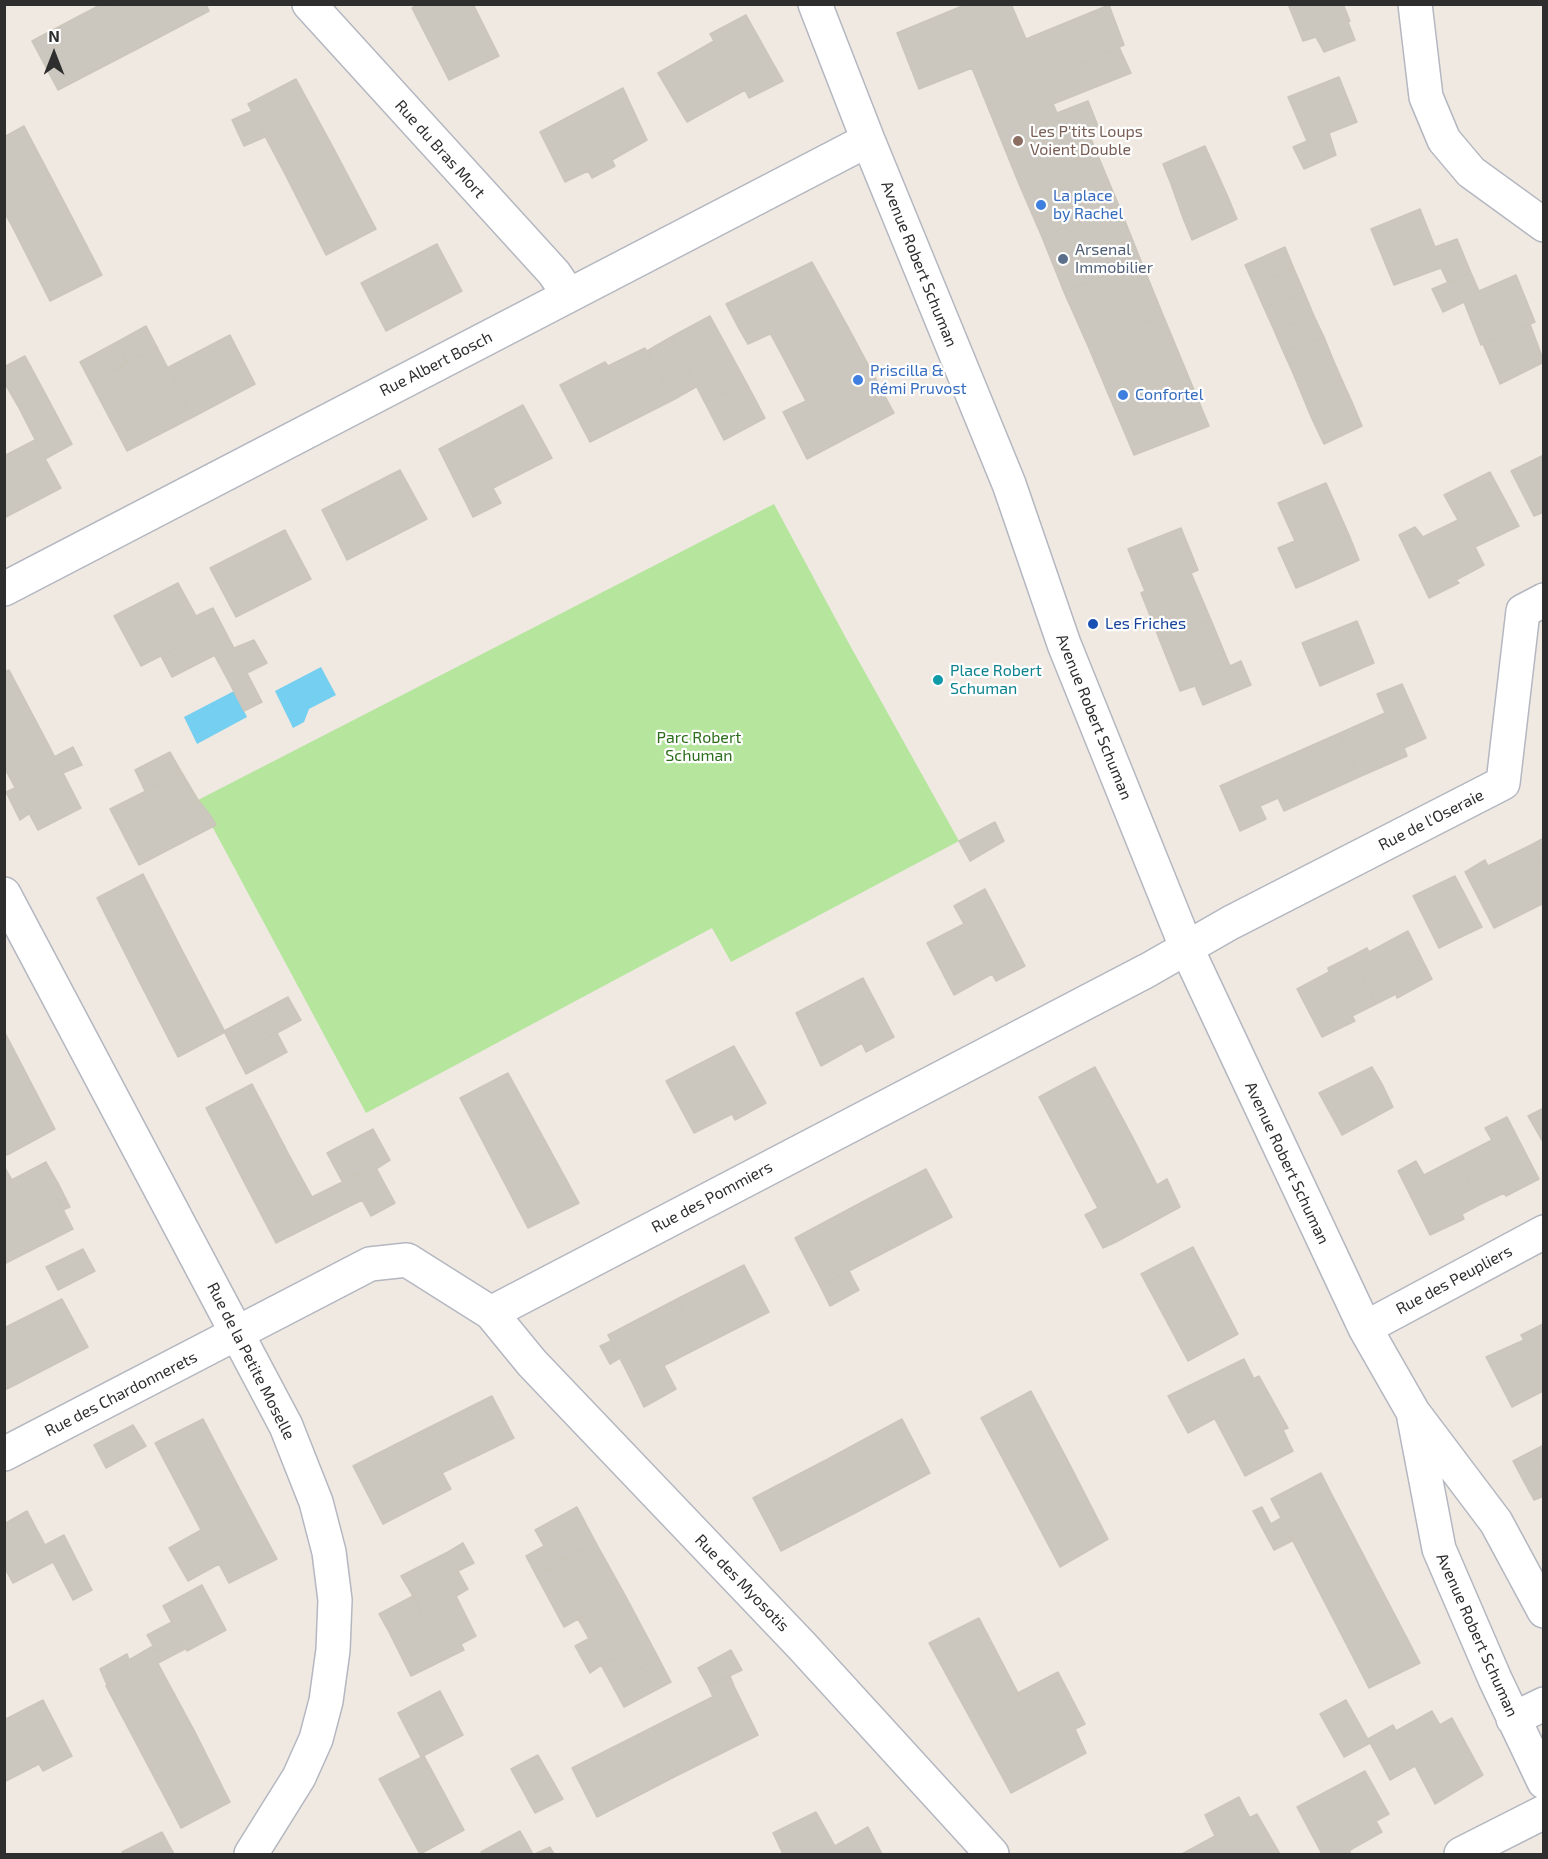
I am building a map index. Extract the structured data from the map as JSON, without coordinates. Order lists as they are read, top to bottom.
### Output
{
  "streets": {
    "street": [
      "Rue du Bras Mort",
      "Avenue Robert Schuman",
      "Rue Albert Bosch",
      "Rue de l'Oseraie",
      "Rue des Pommiers",
      "Rue des Peupliers",
      "Rue de la Petite Moselle",
      "Rue des Chardonnerets",
      "Rue des Myosotis"
    ]
  },
  "crossings": [
    ["Rue du Bras Mort", "Rue Albert Bosch"],
    ["Avenue Robert Schuman", "Rue Albert Bosch"],
    ["Avenue Robert Schuman", "Rue de l'Oseraie"],
    ["Avenue Robert Schuman", "Rue des Pommiers"],
    ["Avenue Robert Schuman", "Rue des Peupliers"],
    ["Rue de l'Oseraie", "Rue des Pommiers"],
    ["Rue des Pommiers", "Rue des Myosotis"],
    ["Rue de la Petite Moselle", "Rue des Chardonnerets"]
  ],
  "parks": ["Parc Robert Schuman"],
  "places": [
    "Les P'tits Loups Voient Double",
    "La place by Rachel",
    "Arsenal Immobilier",
    "Priscilla & Rémi Pruvost",
    "Confortel",
    "Les Friches",
    "Place Robert Schuman"
  ],
  "north": "top"
}
